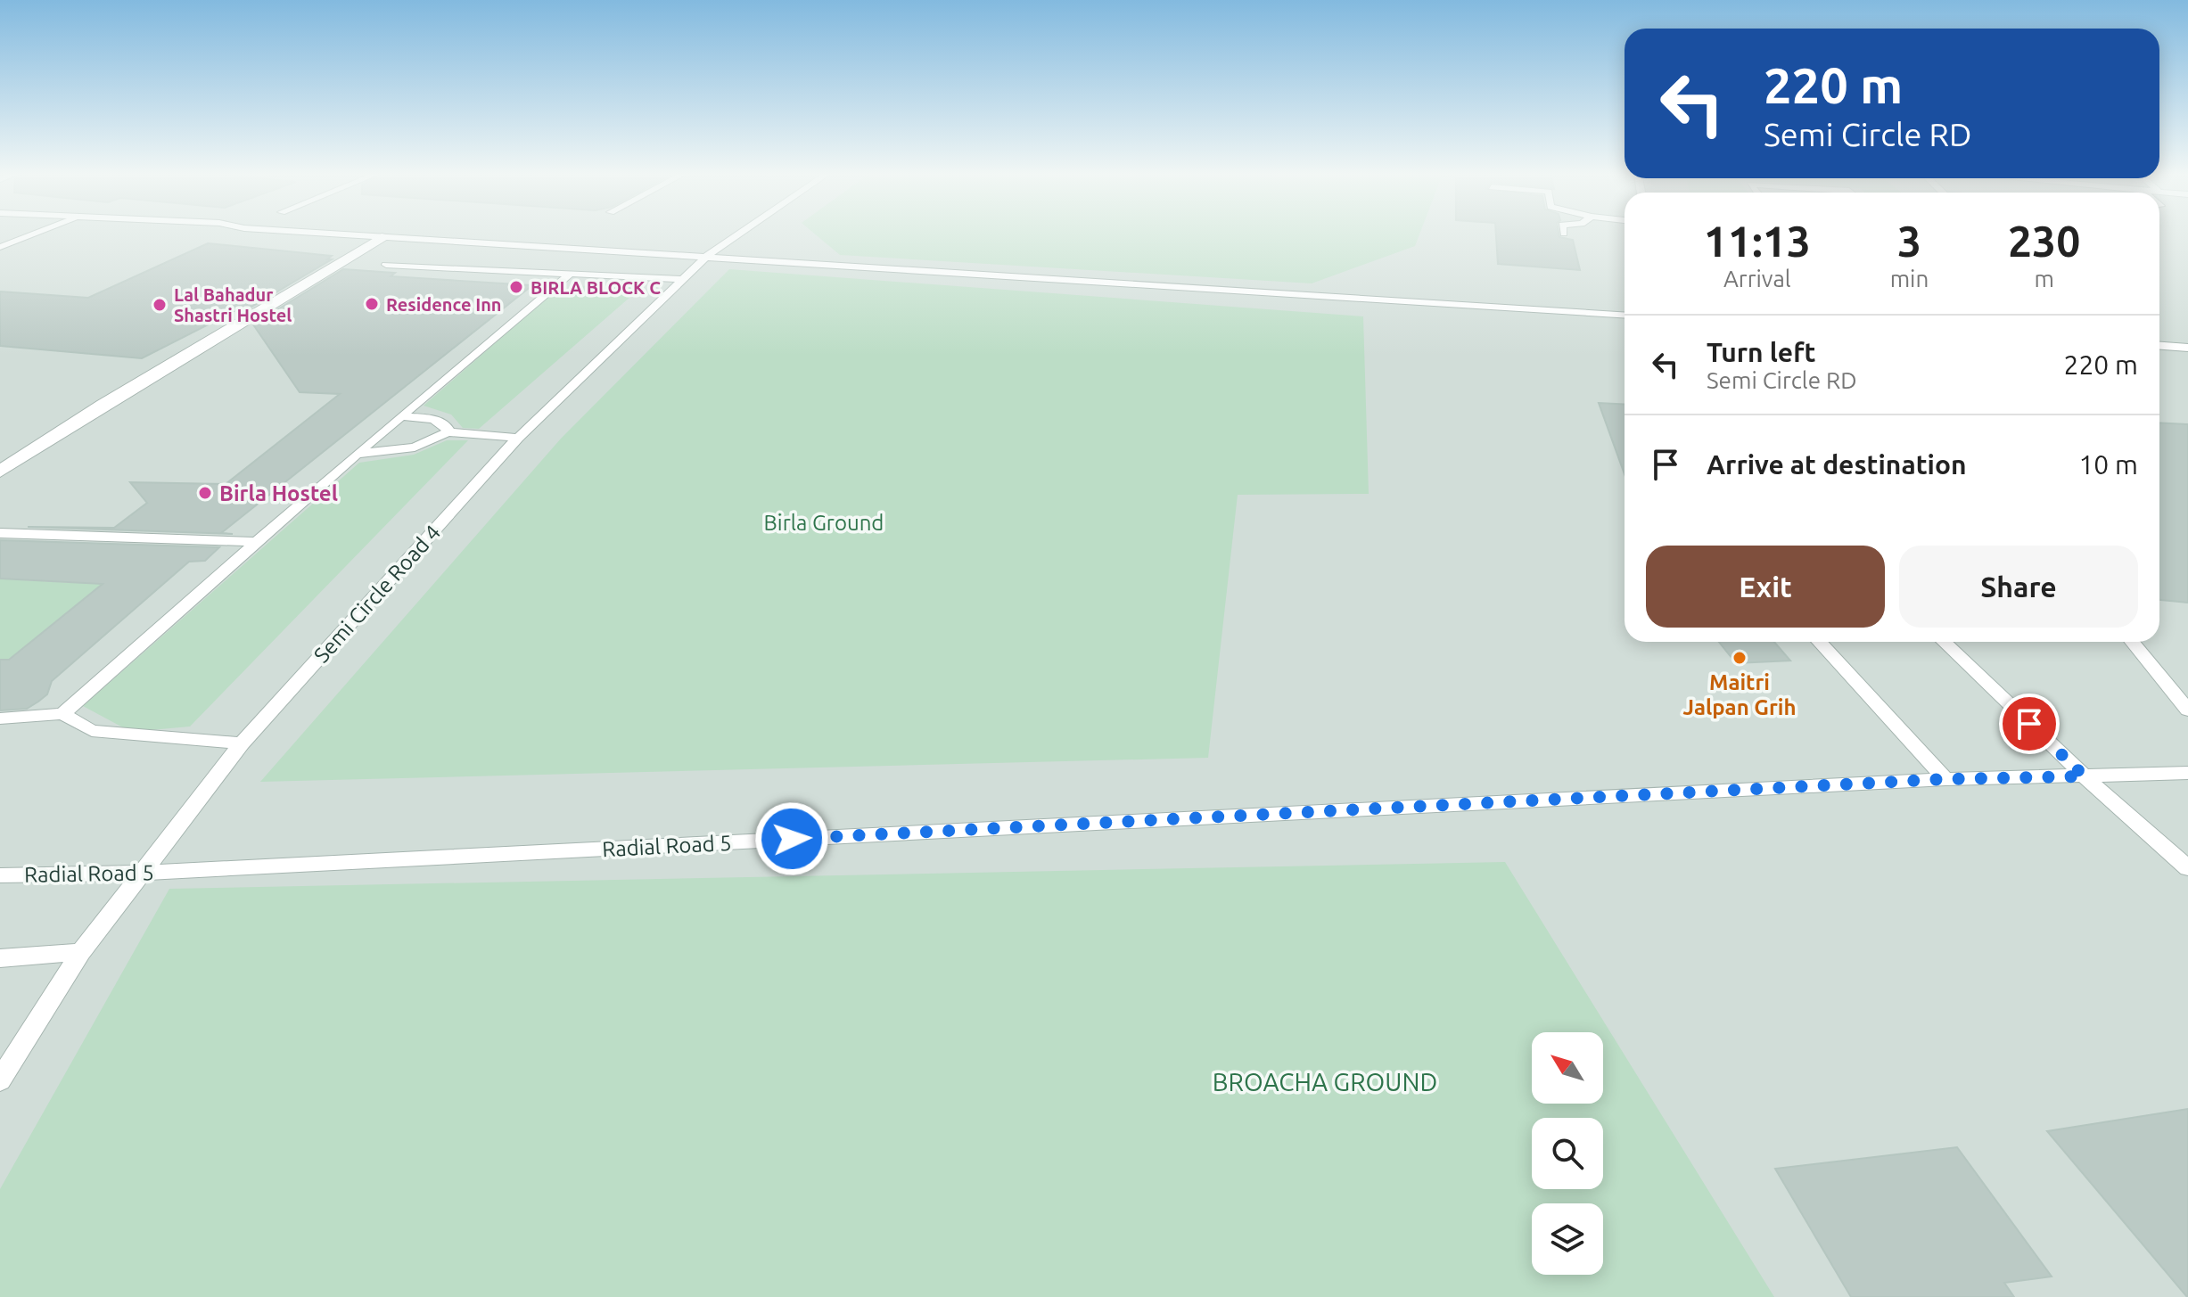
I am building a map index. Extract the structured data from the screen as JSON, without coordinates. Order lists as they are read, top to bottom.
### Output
{
  "streets": {
    "lane": ["Semi Circle Road 4", "Radial Road 5"]
  },
  "crossings": [
    ["Semi Circle Road 4", "Radial Road 5"]
  ],
  "parks": ["Birla Ground", "BROACHA GROUND"],
  "places": [
    "BIRLA BLOCK C",
    "Residence Inn",
    "Lal Bahadur Shastri Hostel",
    "Birla Hostel",
    "Maitri Jalpan Grih"
  ],
  "north": "top left",
  "page": {
    "turn": ["220 m", "Semi Circle RD"],
    "eta": [
      "11:13",
      "Arrival",
      "3",
      "min",
      "230",
      "m"
    ],
    "list": [
      {
        "name": "Turn left",
        "note": "Semi Circle RD",
        "value": "220 m"
      },
      {
        "name": "Arrive at destination",
        "value": "10 m"
      }
    ],
    "buttons": ["Exit", "Share"]
  }
}
